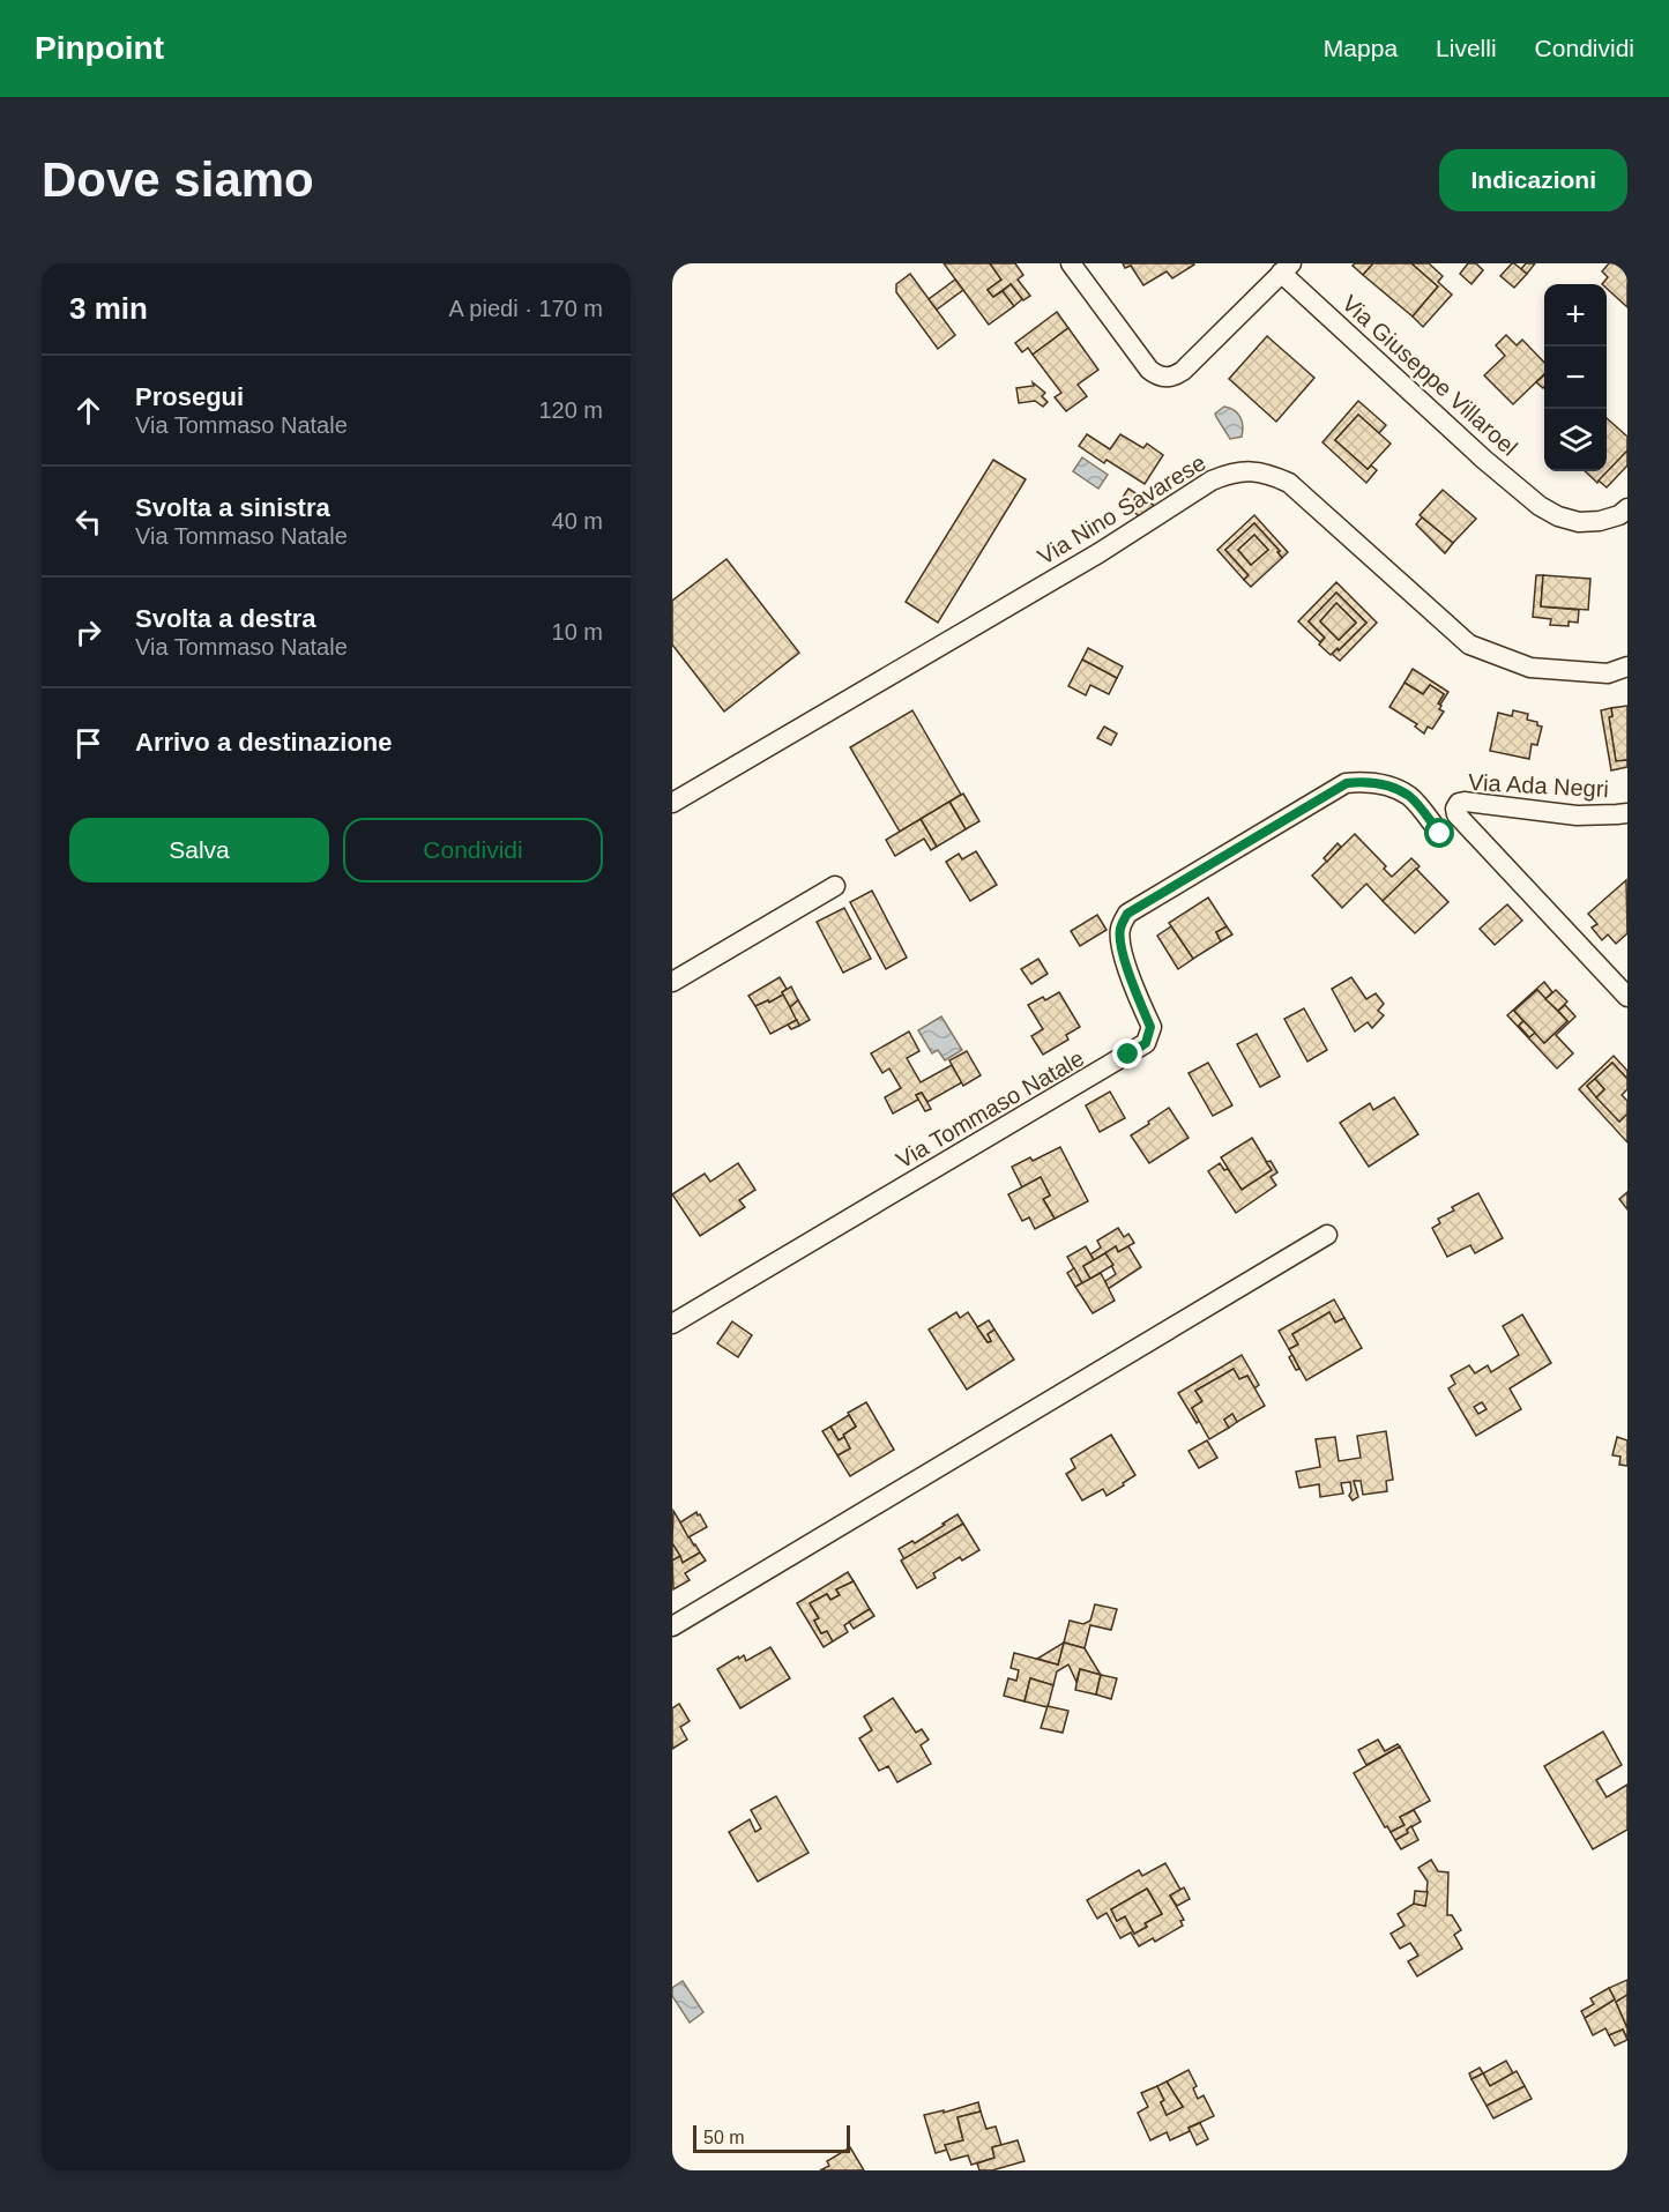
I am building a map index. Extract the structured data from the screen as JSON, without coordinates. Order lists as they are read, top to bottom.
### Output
{
  "streets": {
    "street": [
      "Via Giuseppe Villaroel",
      "Via Nino Savarese",
      "Via Ada Negri",
      "Via Tommaso Natale"
    ]
  },
  "scale_bar": "50 m",
  "page": {
    "header": "Pinpoint",
    "nav": ["Mappa", "Livelli", "Condividi"],
    "buttons": [
      "Indicazioni",
      ["Salva", "Condividi"]
    ],
    "title": "Dove siamo",
    "heading": ["3 min", "A piedi · 170 m"],
    "map_buttons": ["+", "−"],
    "list": [
      ["Prosegui", "Via Tommaso Natale", "120 m"],
      ["Svolta a sinistra", "Via Tommaso Natale", "40 m"],
      ["Svolta a destra", "Via Tommaso Natale", "10 m"],
      "Arrivo a destinazione"
    ],
    "scale": "50 m"
  }
}
